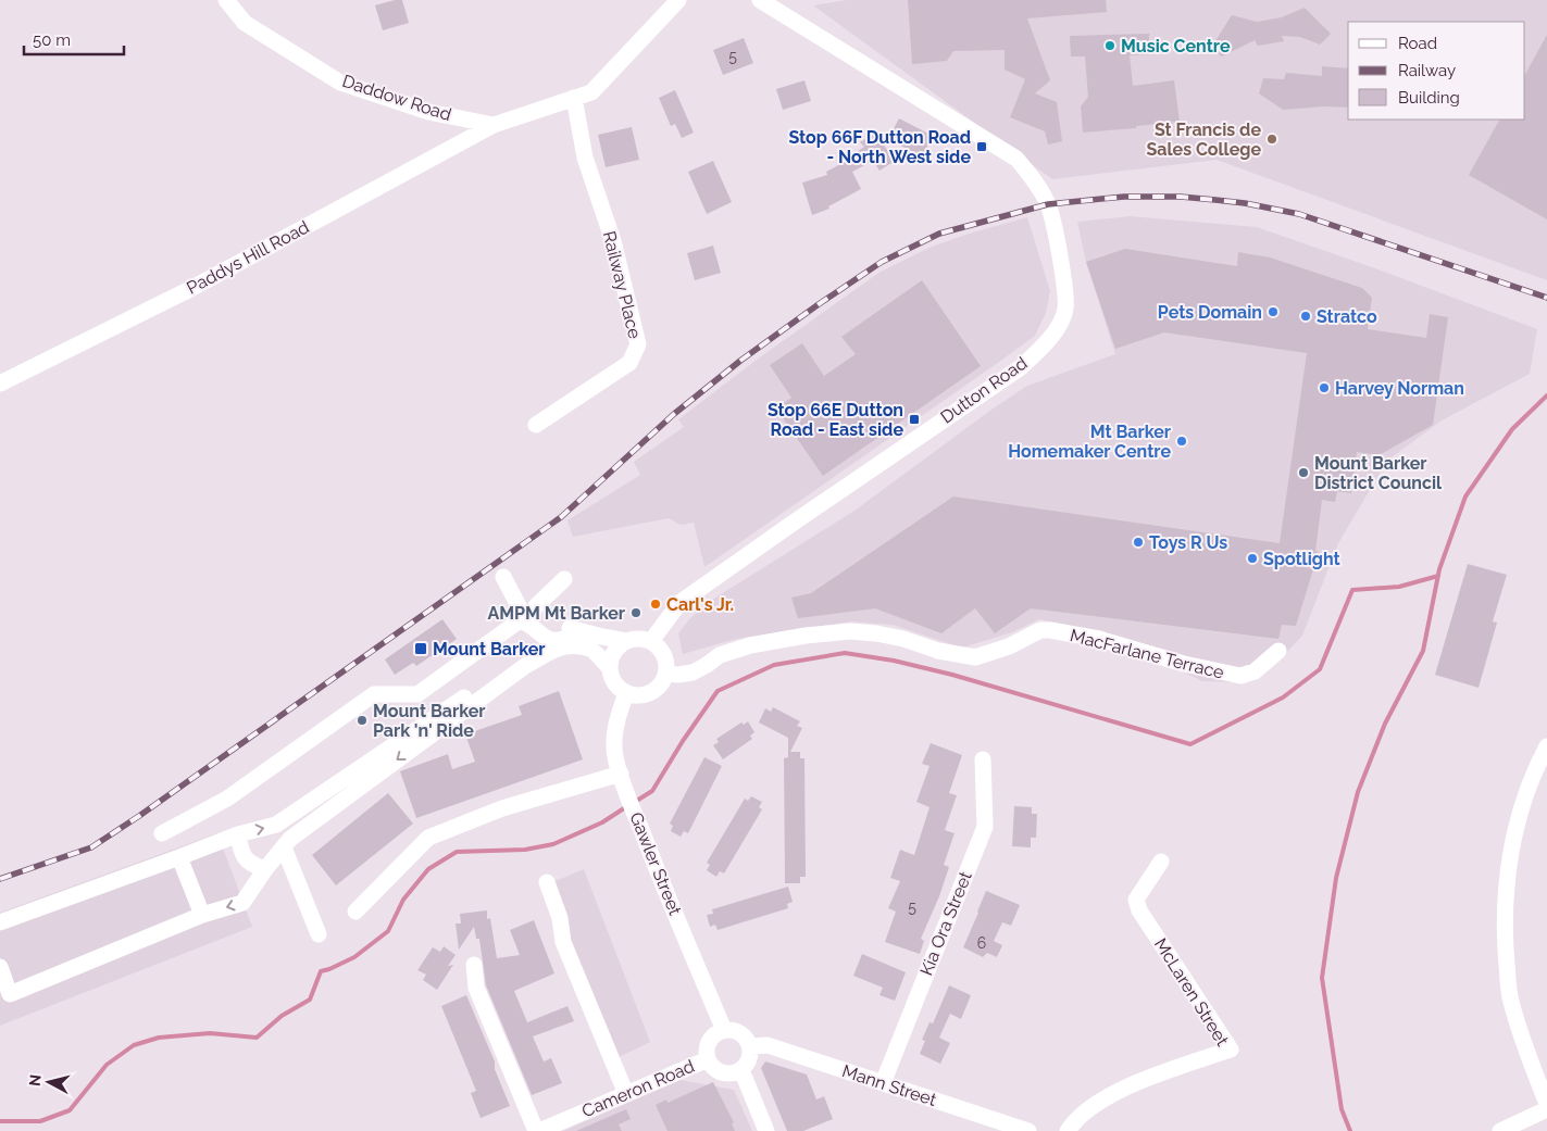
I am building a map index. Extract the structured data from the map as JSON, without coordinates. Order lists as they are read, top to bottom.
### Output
{
  "streets": {
    "street": [
      "Daddow Road",
      "Paddys Hill Road",
      "Railway Place",
      "Dutton Road",
      "MacFarlane Terrace",
      "Gawler Street",
      "Kia Ora Street",
      "McLaren Street",
      "Mann Street",
      "Cameron Road"
    ]
  },
  "crossings": [
    ["Daddow Road", "Paddys Hill Road"],
    ["Daddow Road", "Railway Place"],
    ["Dutton Road", "MacFarlane Terrace"],
    ["Dutton Road", "Gawler Street"],
    ["MacFarlane Terrace", "Gawler Street"],
    ["Gawler Street", "Mann Street"],
    ["Gawler Street", "Cameron Road"],
    ["Kia Ora Street", "Mann Street"],
    ["Mann Street", "Cameron Road"]
  ],
  "places": {
    "other": [
      "Music Centre",
      "St Francis de Sales College",
      "Pets Domain",
      "Stratco",
      "Harvey Norman",
      "Mt Barker Homemaker Centre",
      "Mount Barker District Council",
      "Toys R Us",
      "Spotlight",
      "Carl's Jr.",
      "AMPM Mt Barker",
      "Mount Barker Park 'n' Ride"
    ],
    "transit": ["Stop 66F Dutton Road - North West side", "Stop 66E Dutton Road - East side", "Mount Barker"]
  },
  "house_numbers": ["5", "5", "6"],
  "legend": ["Road", "Railway", "Building"],
  "scale_bar": "50 m",
  "north": "left"
}
